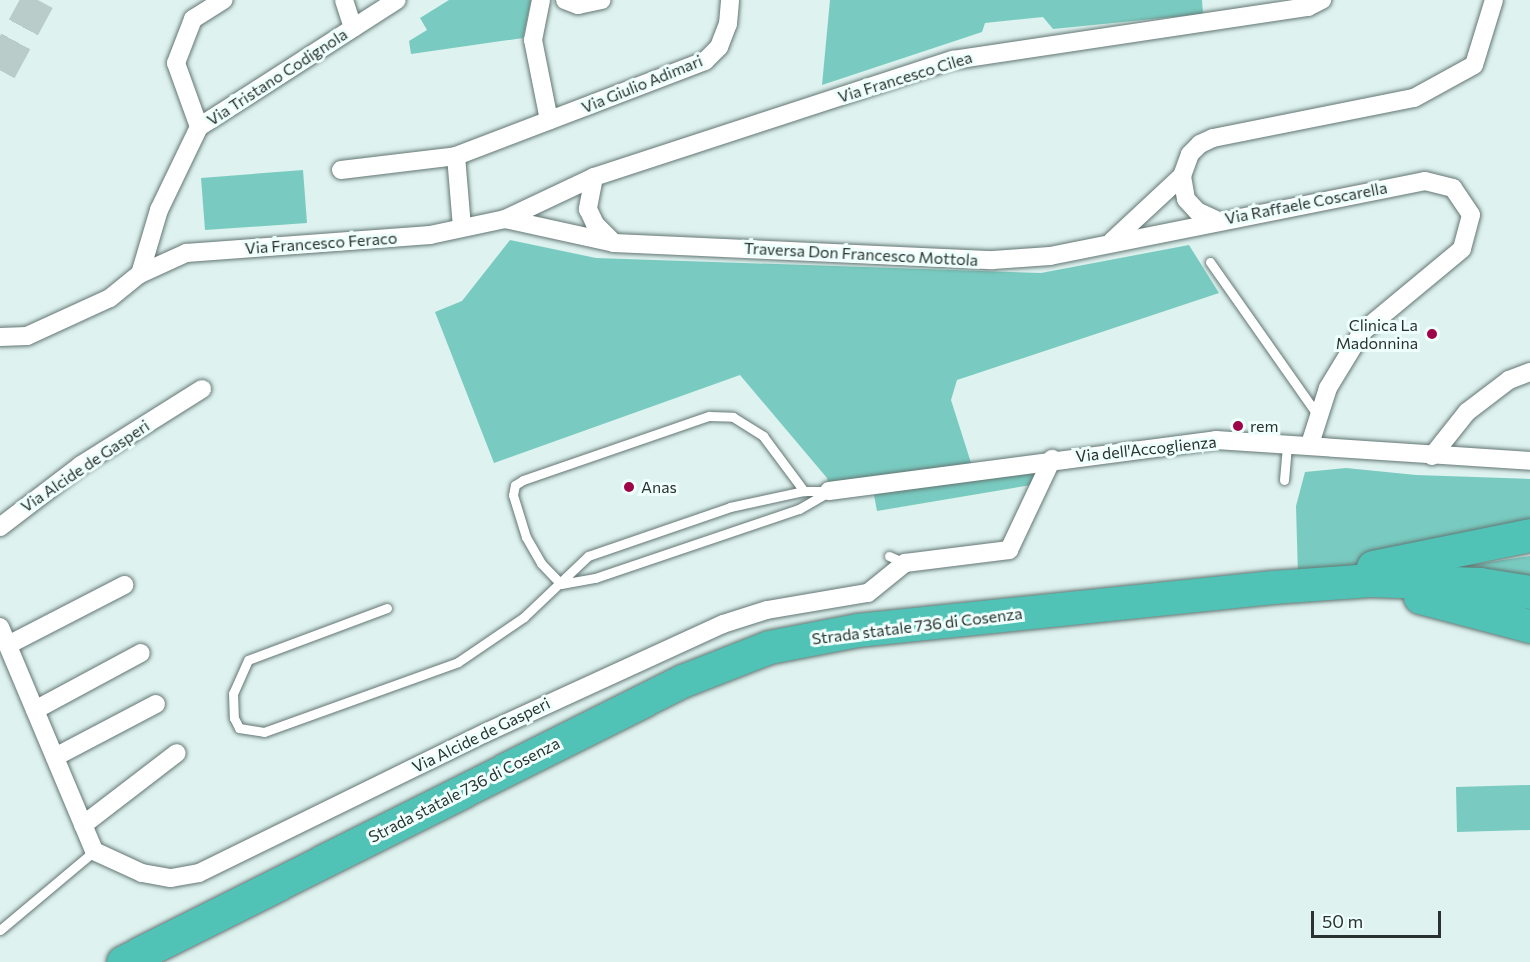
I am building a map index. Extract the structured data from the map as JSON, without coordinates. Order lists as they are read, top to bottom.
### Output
{
  "streets": {
    "highway": ["Strada statale 736 di Cosenza"],
    "street": [
      "Via Tristano Codignola",
      "Via Francesco Cilea",
      "Via Giulio Adimari",
      "Via Raffaele Coscarella",
      "Via Francesco Feraco",
      "Traversa Don Francesco Mottola",
      "Via dell'Accoglienza",
      "Via Alcide de Gasperi"
    ]
  },
  "crossings": [
    ["Via Tristano Codignola", "Via Francesco Feraco"],
    ["Via Francesco Cilea", "Via Francesco Feraco"],
    ["Via Francesco Cilea", "Traversa Don Francesco Mottola"],
    ["Via Raffaele Coscarella", "Traversa Don Francesco Mottola"],
    ["Via Raffaele Coscarella", "Via dell'Accoglienza"],
    ["Via Francesco Feraco", "Traversa Don Francesco Mottola"],
    ["Via dell'Accoglienza", "Via Alcide de Gasperi"]
  ],
  "places": ["Clinica La Madonnina", "rem", "Anas"],
  "scale_bar": "50 m"
}
